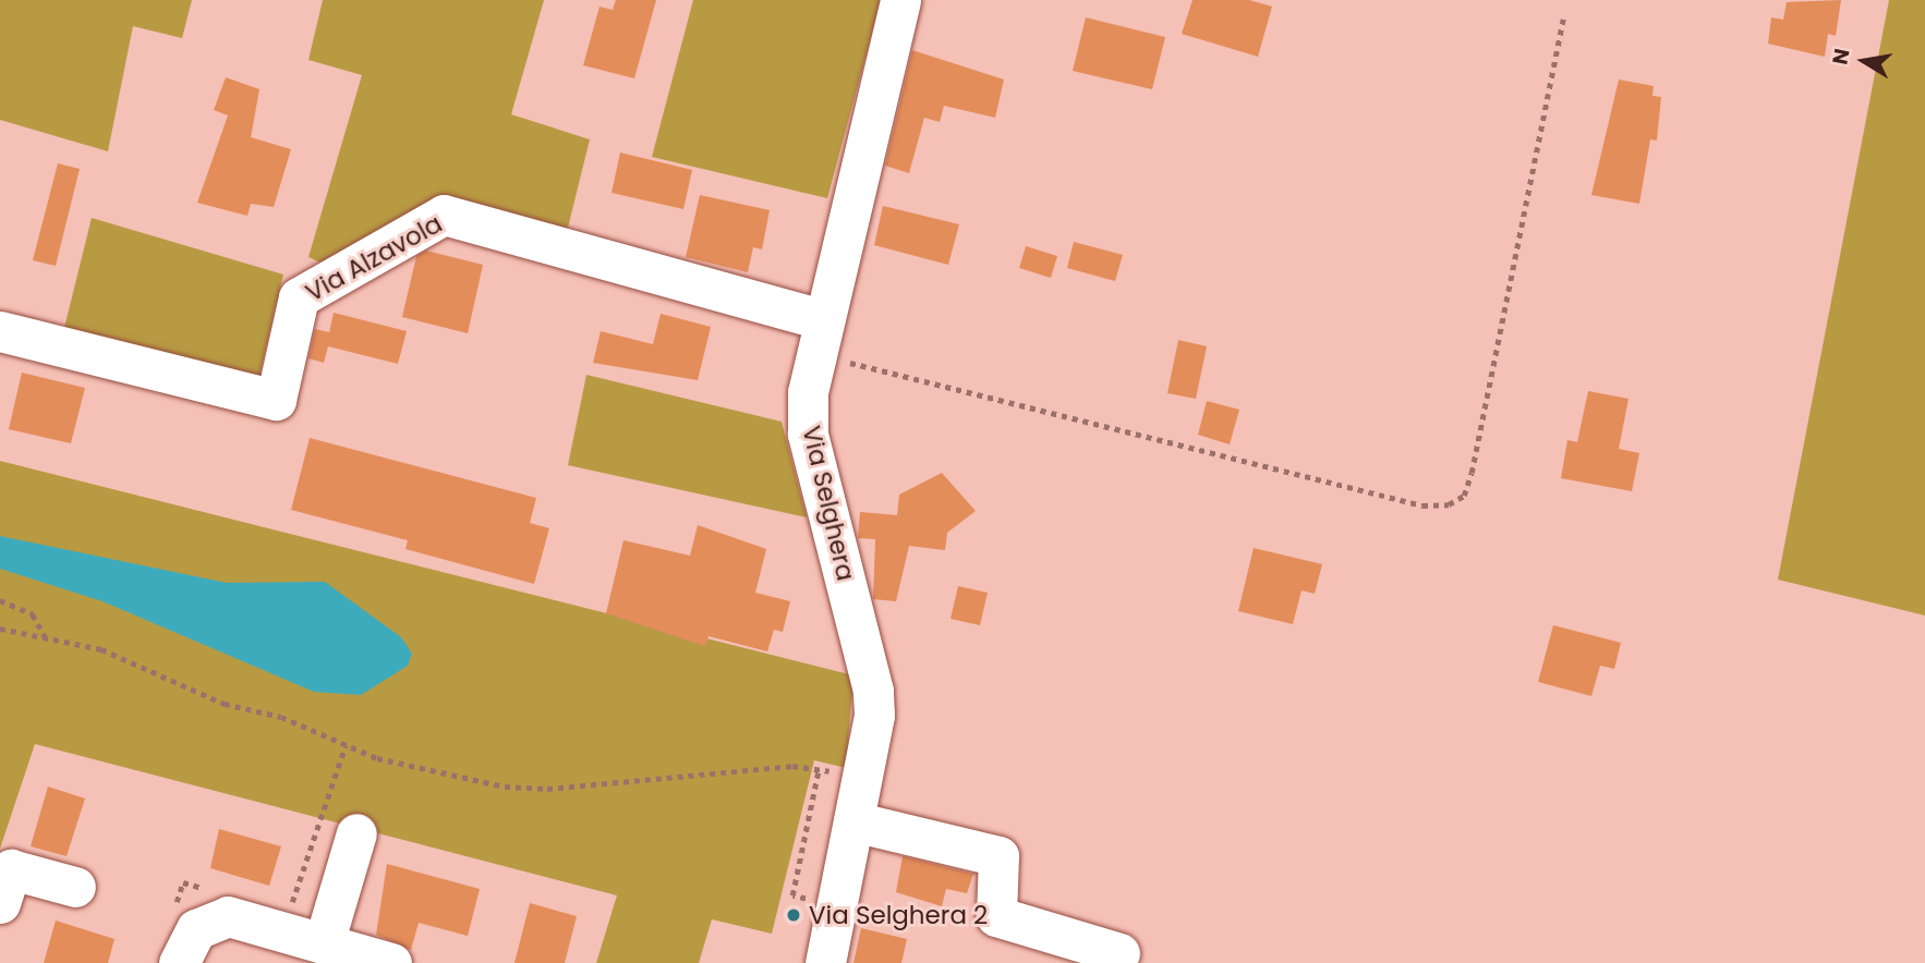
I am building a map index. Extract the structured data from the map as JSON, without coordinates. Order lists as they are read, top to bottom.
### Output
{
  "streets": {
    "street": ["Via Alzavola", "Via Selghera"]
  },
  "crossings": [
    ["Via Alzavola", "Via Selghera"]
  ],
  "places": ["Via Selghera 2"],
  "north": "left"
}
